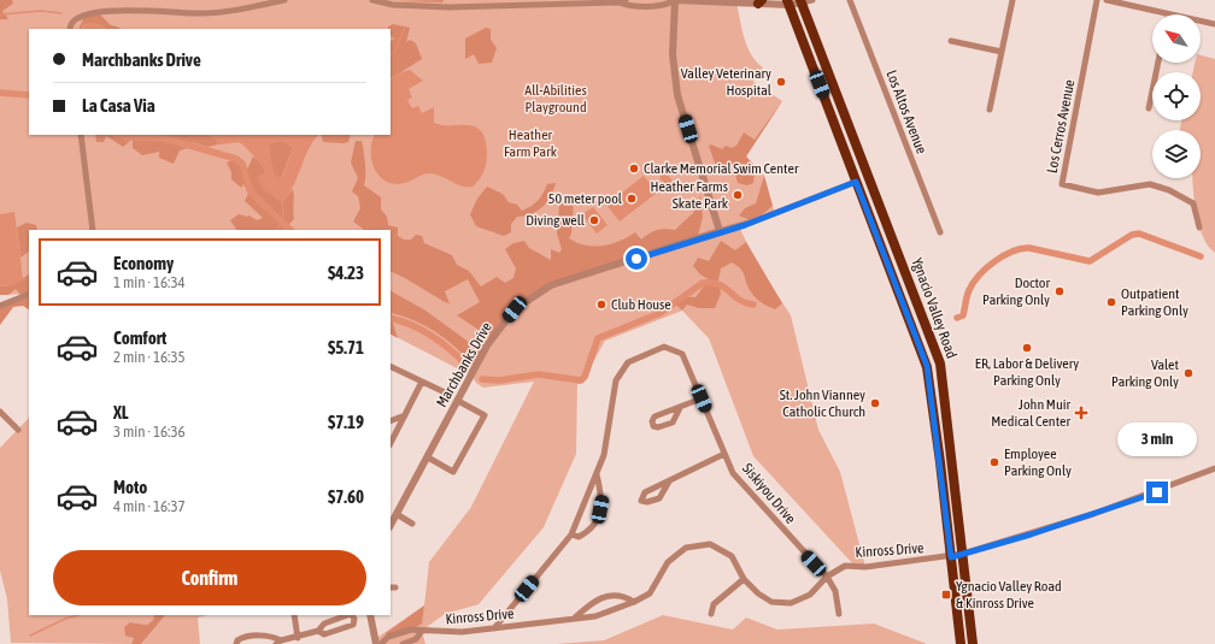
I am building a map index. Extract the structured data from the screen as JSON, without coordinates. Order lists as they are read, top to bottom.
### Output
{
  "streets": {
    "highway": ["Ygnacio Valley Road"],
    "street": [
      "Los Altos Avenue",
      "Los Cerros Avenue",
      "Marchbanks Drive",
      "Siskiyou Drive",
      "Kinross Drive"
    ]
  },
  "crossings": [
    ["Ygnacio Valley Road", "Marchbanks Drive"],
    ["Ygnacio Valley Road", "Kinross Drive"],
    ["Siskiyou Drive", "Kinross Drive"]
  ],
  "parks": ["All-Abilities Playground", "Heather Farm Park"],
  "places": {
    "other": [
      "Valley Veterinary Hospital",
      "Clarke Memorial Swim Center",
      "Heather Farms Skate Park",
      "50 meter pool",
      "Diving well",
      "Doctor Parking Only",
      "Outpatient Parking Only",
      "Club House",
      "ER, Labor & Delivery Parking Only",
      "Valet Parking Only",
      "St. John Vianney Catholic Church",
      "Employee Parking Only"
    ],
    "health": ["John Muir Medical Center"],
    "transit": ["Ygnacio Valley Road & Kinross Drive"]
  },
  "north": "top left",
  "page": {
    "banner": ["Marchbanks Drive", "La Casa Via"],
    "list": [
      {
        "name": "Economy",
        "note": "1 min · 16:34",
        "value": "$4.23"
      },
      {
        "name": "Comfort",
        "note": "2 min · 16:35",
        "value": "$5.71"
      },
      {
        "name": "XL",
        "note": "3 min · 16:36",
        "value": "$7.19"
      },
      {
        "name": "Moto",
        "note": "4 min · 16:37",
        "value": "$7.60"
      }
    ],
    "bubble": "3 min",
    "buttons": "Confirm"
  }
}
